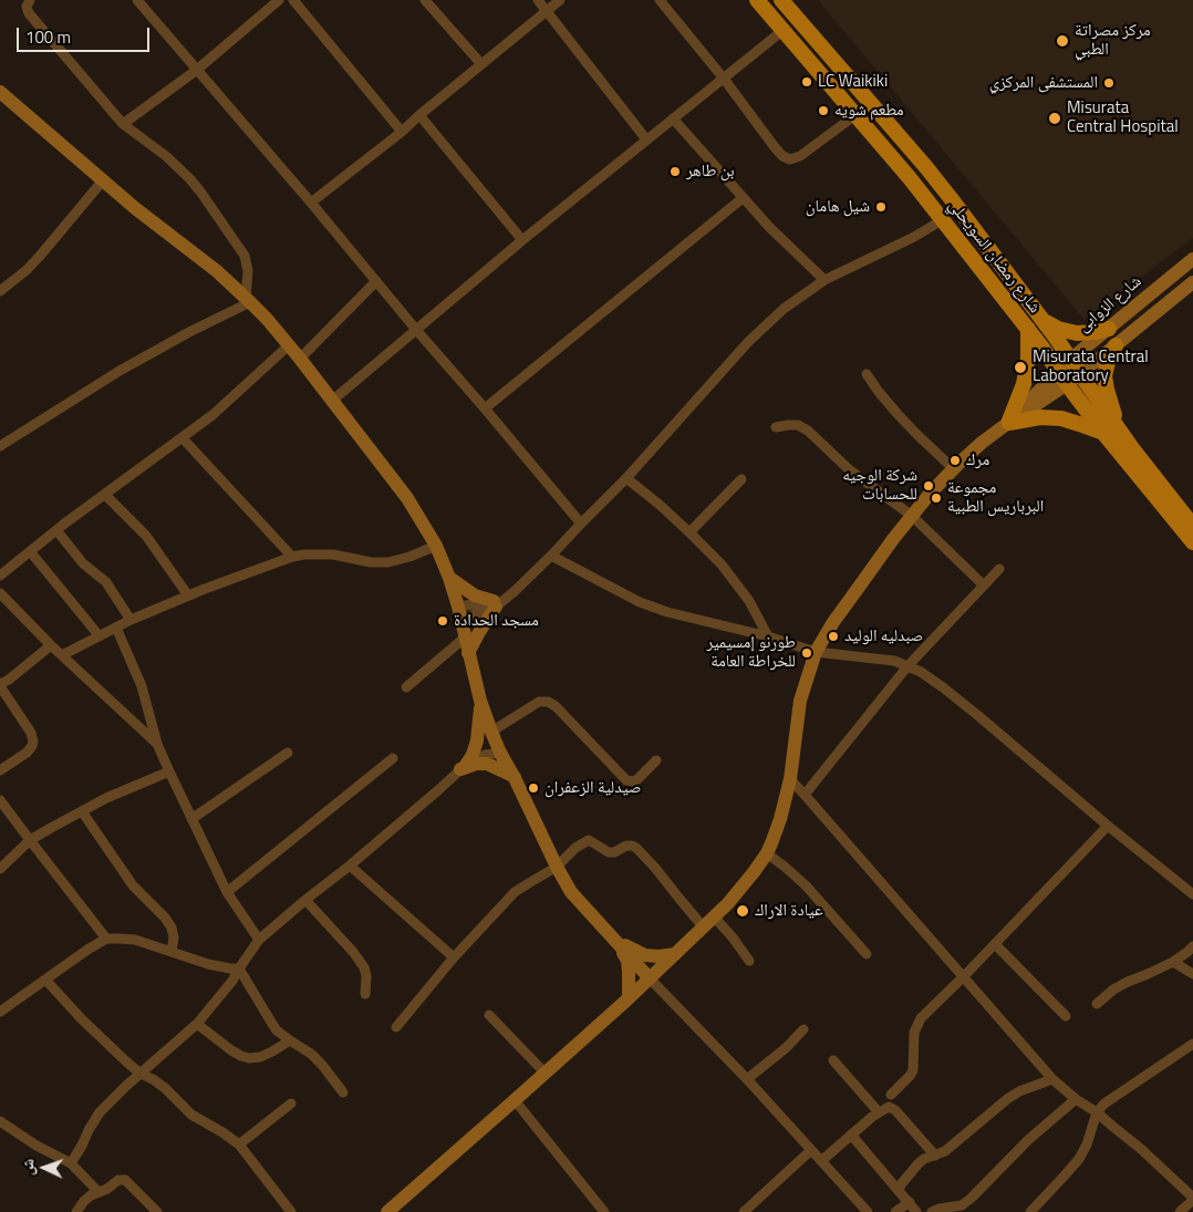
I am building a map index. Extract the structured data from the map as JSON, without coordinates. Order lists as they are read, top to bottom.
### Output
{
  "streets": {
    "main road": ["شارع رمضان السويحلي"],
    "street": ["شارع الزوابى"]
  },
  "crossings": [
    ["شارع رمضان السويحلي", "شارع الزوابى"]
  ],
  "places": [
    "مركز مصراتة الطبي",
    "LC Waikiki",
    "المستشفى المركزي",
    "مطعم شويه",
    "Misurata Central Hospital",
    "بن طاهر",
    "شيل هامان",
    "Misurata Central Laboratory",
    "مرك",
    "شركة الوجيه للحسابات",
    "مجموعة البرباريس الطبية",
    "مسجد الحدادة",
    "صبدليه الوليد",
    "طورنو إمسيمير للخراطة العامة",
    "صيدلية الزعفران",
    "عيادة الاراك"
  ],
  "scale_bar": "100 m",
  "north": "left"
}
